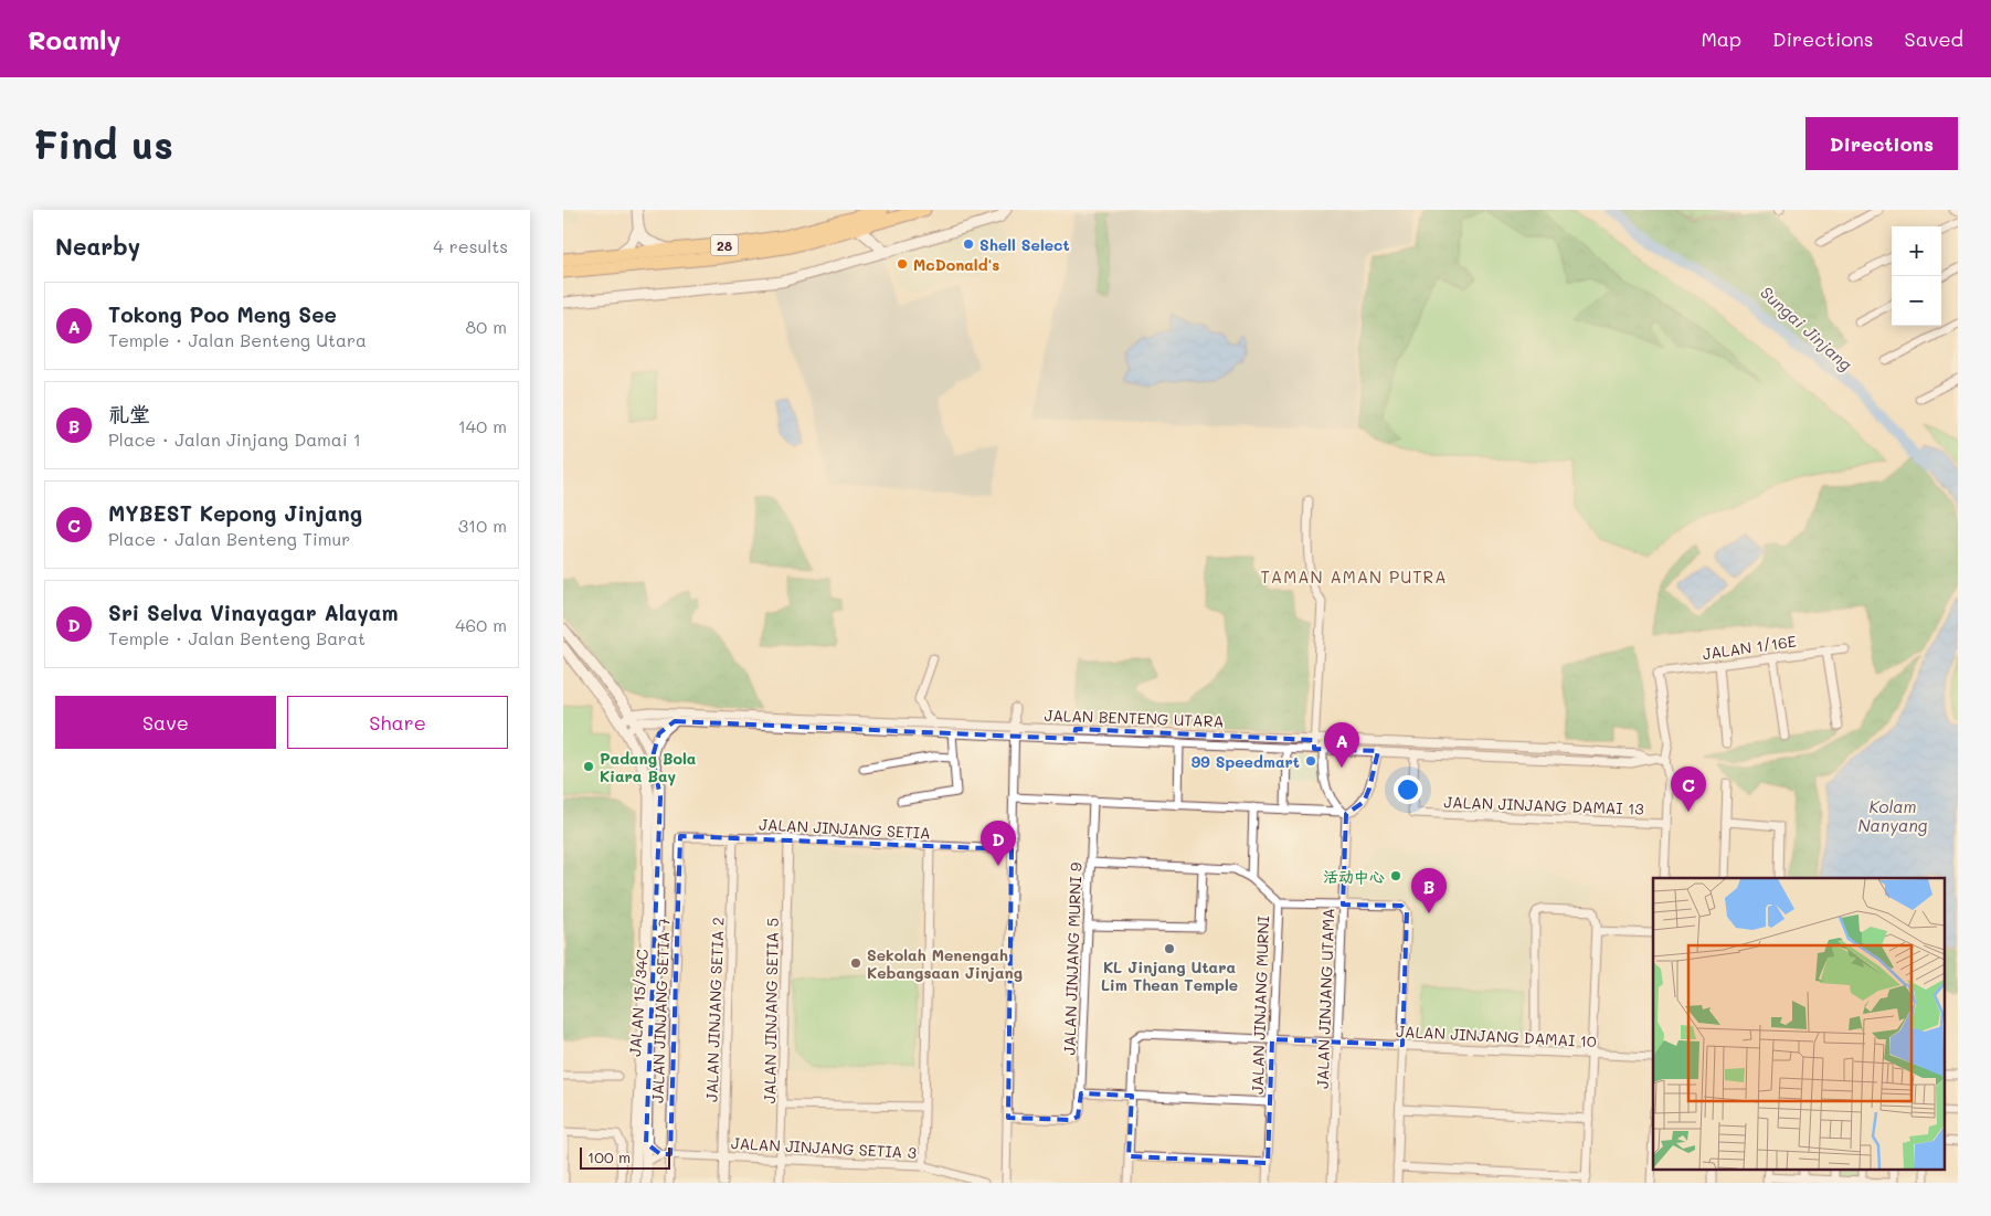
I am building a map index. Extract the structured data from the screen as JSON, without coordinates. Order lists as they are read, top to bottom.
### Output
{
  "streets": {
    "highway": ["28"],
    "street": [
      "JALAN 1/16E",
      "JALAN BENTENG UTARA",
      "JALAN JINJANG DAMAI 13",
      "JALAN JINJANG SETIA",
      "JALAN JINJANG MURNI 9",
      "JALAN JINJANG UTAMA",
      "JALAN 15/34C",
      "JALAN JINJANG MURNI",
      "JALAN JINJANG SETIA 2",
      "JALAN JINJANG SETIA 7",
      "JALAN JINJANG SETIA 5",
      "JALAN JINJANG DAMAI 10",
      "JALAN JINJANG SETIA 3"
    ]
  },
  "crossings": [
    ["JALAN 1/16E", "JALAN BENTENG UTARA"],
    ["JALAN BENTENG UTARA", "JALAN JINJANG DAMAI 13"],
    ["JALAN JINJANG SETIA", "JALAN JINJANG SETIA 2"],
    ["JALAN JINJANG SETIA", "JALAN JINJANG SETIA 7"],
    ["JALAN JINJANG SETIA", "JALAN JINJANG SETIA 5"],
    ["JALAN JINJANG UTAMA", "JALAN JINJANG DAMAI 10"],
    ["JALAN 15/34C", "JALAN JINJANG SETIA 3"],
    ["JALAN JINJANG MURNI", "JALAN JINJANG DAMAI 10"],
    ["JALAN JINJANG SETIA 2", "JALAN JINJANG SETIA 3"],
    ["JALAN JINJANG SETIA 7", "JALAN JINJANG SETIA 3"],
    ["JALAN JINJANG SETIA 5", "JALAN JINJANG SETIA 3"]
  ],
  "districts": ["TAMAN AMAN PUTRA"],
  "water": ["Sungai Jinjang", "Kolam Nanyang"],
  "places": [
    "Shell Select",
    "McDonald's",
    "99 Speedmart",
    "Padang Bola Kiara Bay",
    "活动中心",
    "KL Jinjang Utara Lim Thean Temple",
    "Sekolah Menengah Kebangsaan Jinjang"
  ],
  "scale_bar": "100 m",
  "page": {
    "header": "Roamly",
    "nav": ["Map", "Directions", "Saved"],
    "buttons": [
      "Directions",
      ["Save", "Share"]
    ],
    "title": "Find us",
    "heading": ["Nearby", "4 results"],
    "map_buttons": ["+", "−"],
    "list": [
      {
        "mark": "A",
        "name": "Tokong Poo Meng See",
        "note": "Temple · Jalan Benteng Utara",
        "value": "80 m"
      },
      {
        "mark": "B",
        "name": "礼堂",
        "note": "Place · Jalan Jinjang Damai 1",
        "value": "140 m"
      },
      {
        "mark": "C",
        "name": "MYBEST Kepong Jinjang",
        "note": "Place · Jalan Benteng Timur",
        "value": "310 m"
      },
      {
        "mark": "D",
        "name": "Sri Selva Vinayagar Alayam",
        "note": "Temple · Jalan Benteng Barat",
        "value": "460 m"
      }
    ],
    "pins": [
      "A",
      "C",
      "D",
      "B"
    ],
    "scale": "100 m"
  }
}
